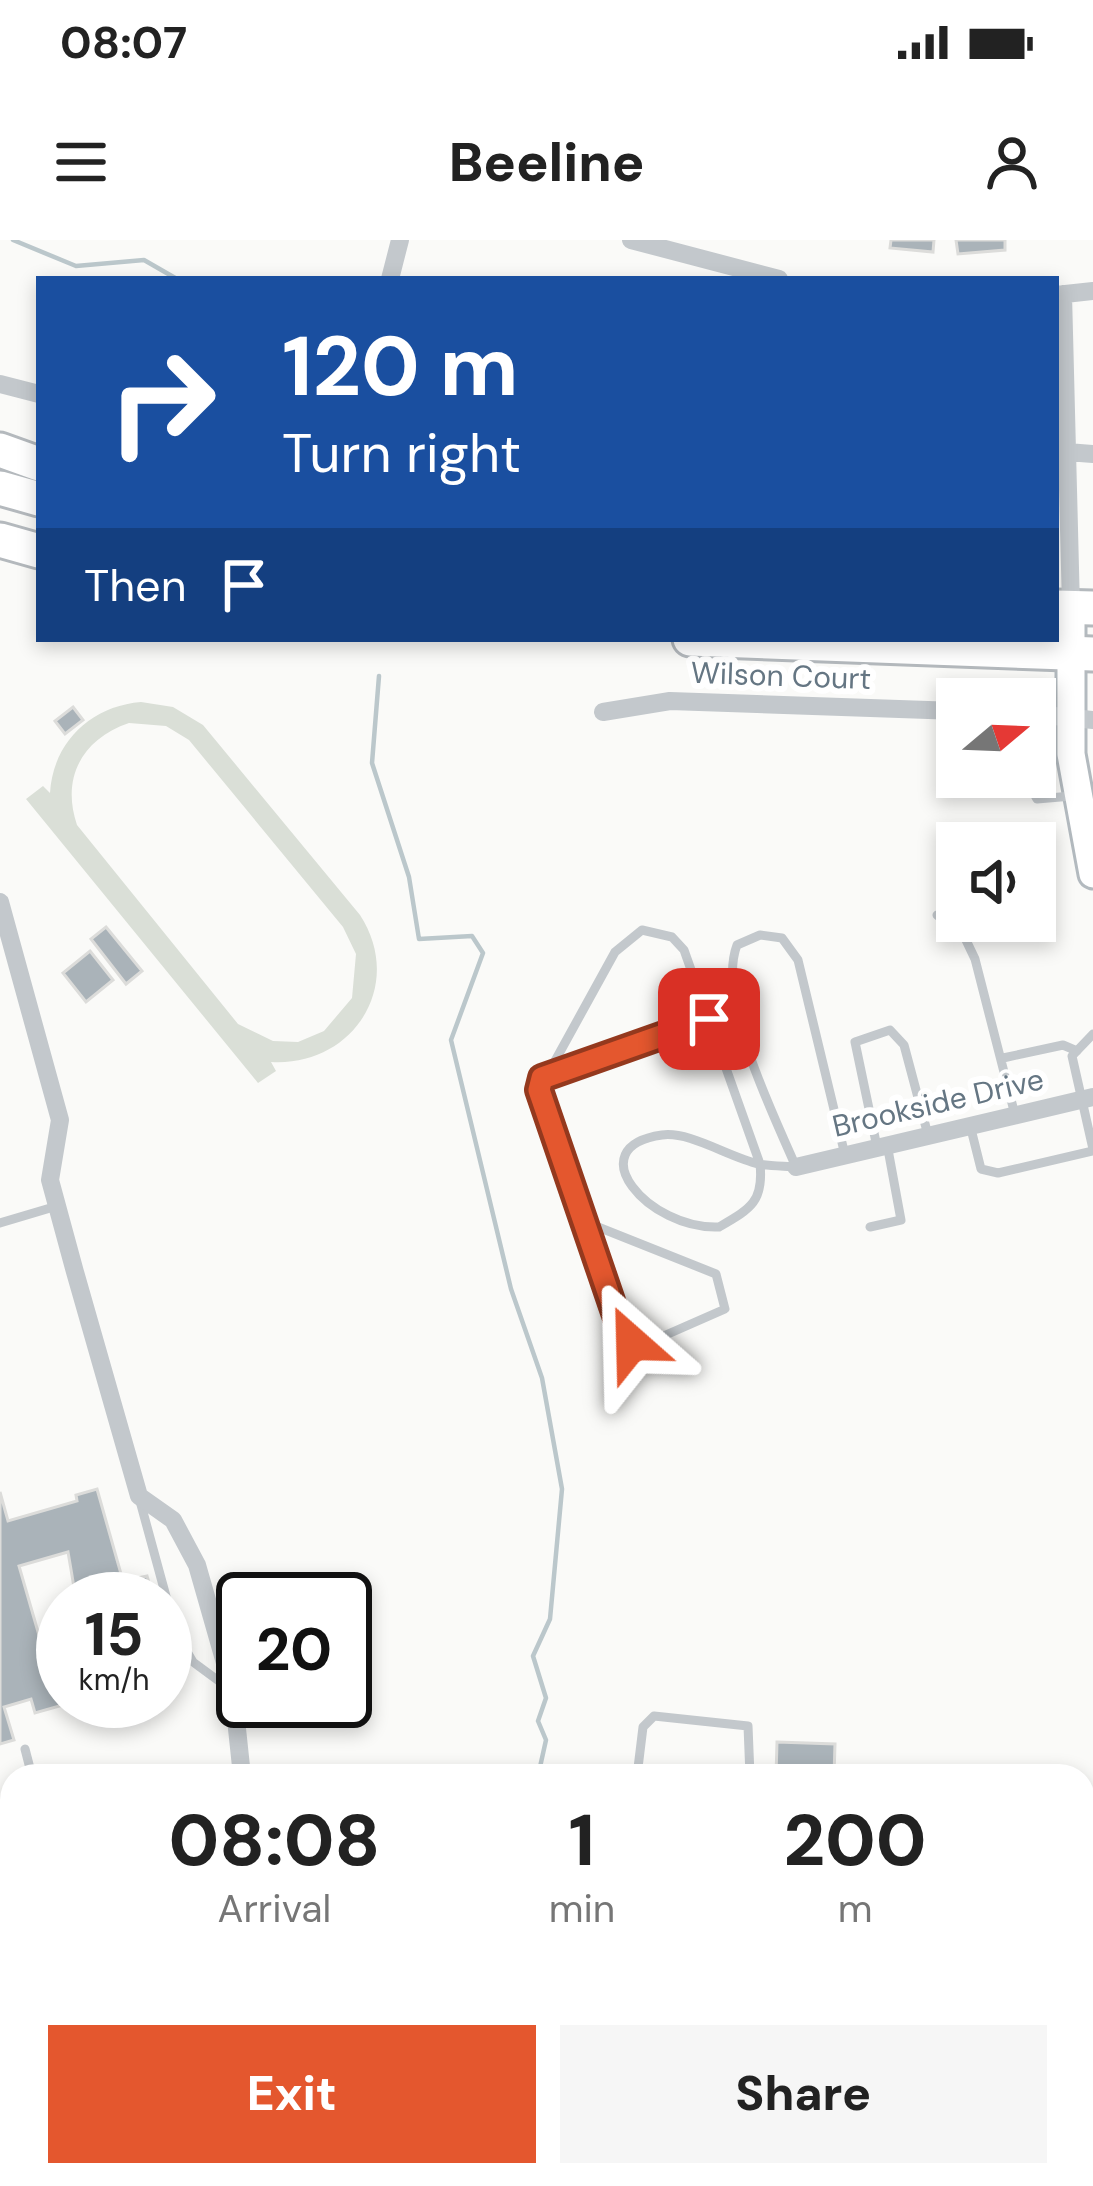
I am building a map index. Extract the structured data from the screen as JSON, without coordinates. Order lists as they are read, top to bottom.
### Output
{
  "streets": {
    "street": ["Wilson Court", "Brookside Drive"]
  },
  "north": "right",
  "page": {
    "status": "08:07",
    "header": "Beeline",
    "turn": ["120 m", "Turn right"],
    "then": "Then",
    "speed": "15 km/h",
    "limit": "20",
    "eta": [
      "08:08",
      "Arrival",
      "1",
      "min",
      "200",
      "m"
    ],
    "buttons": ["Exit", "Share"]
  }
}
